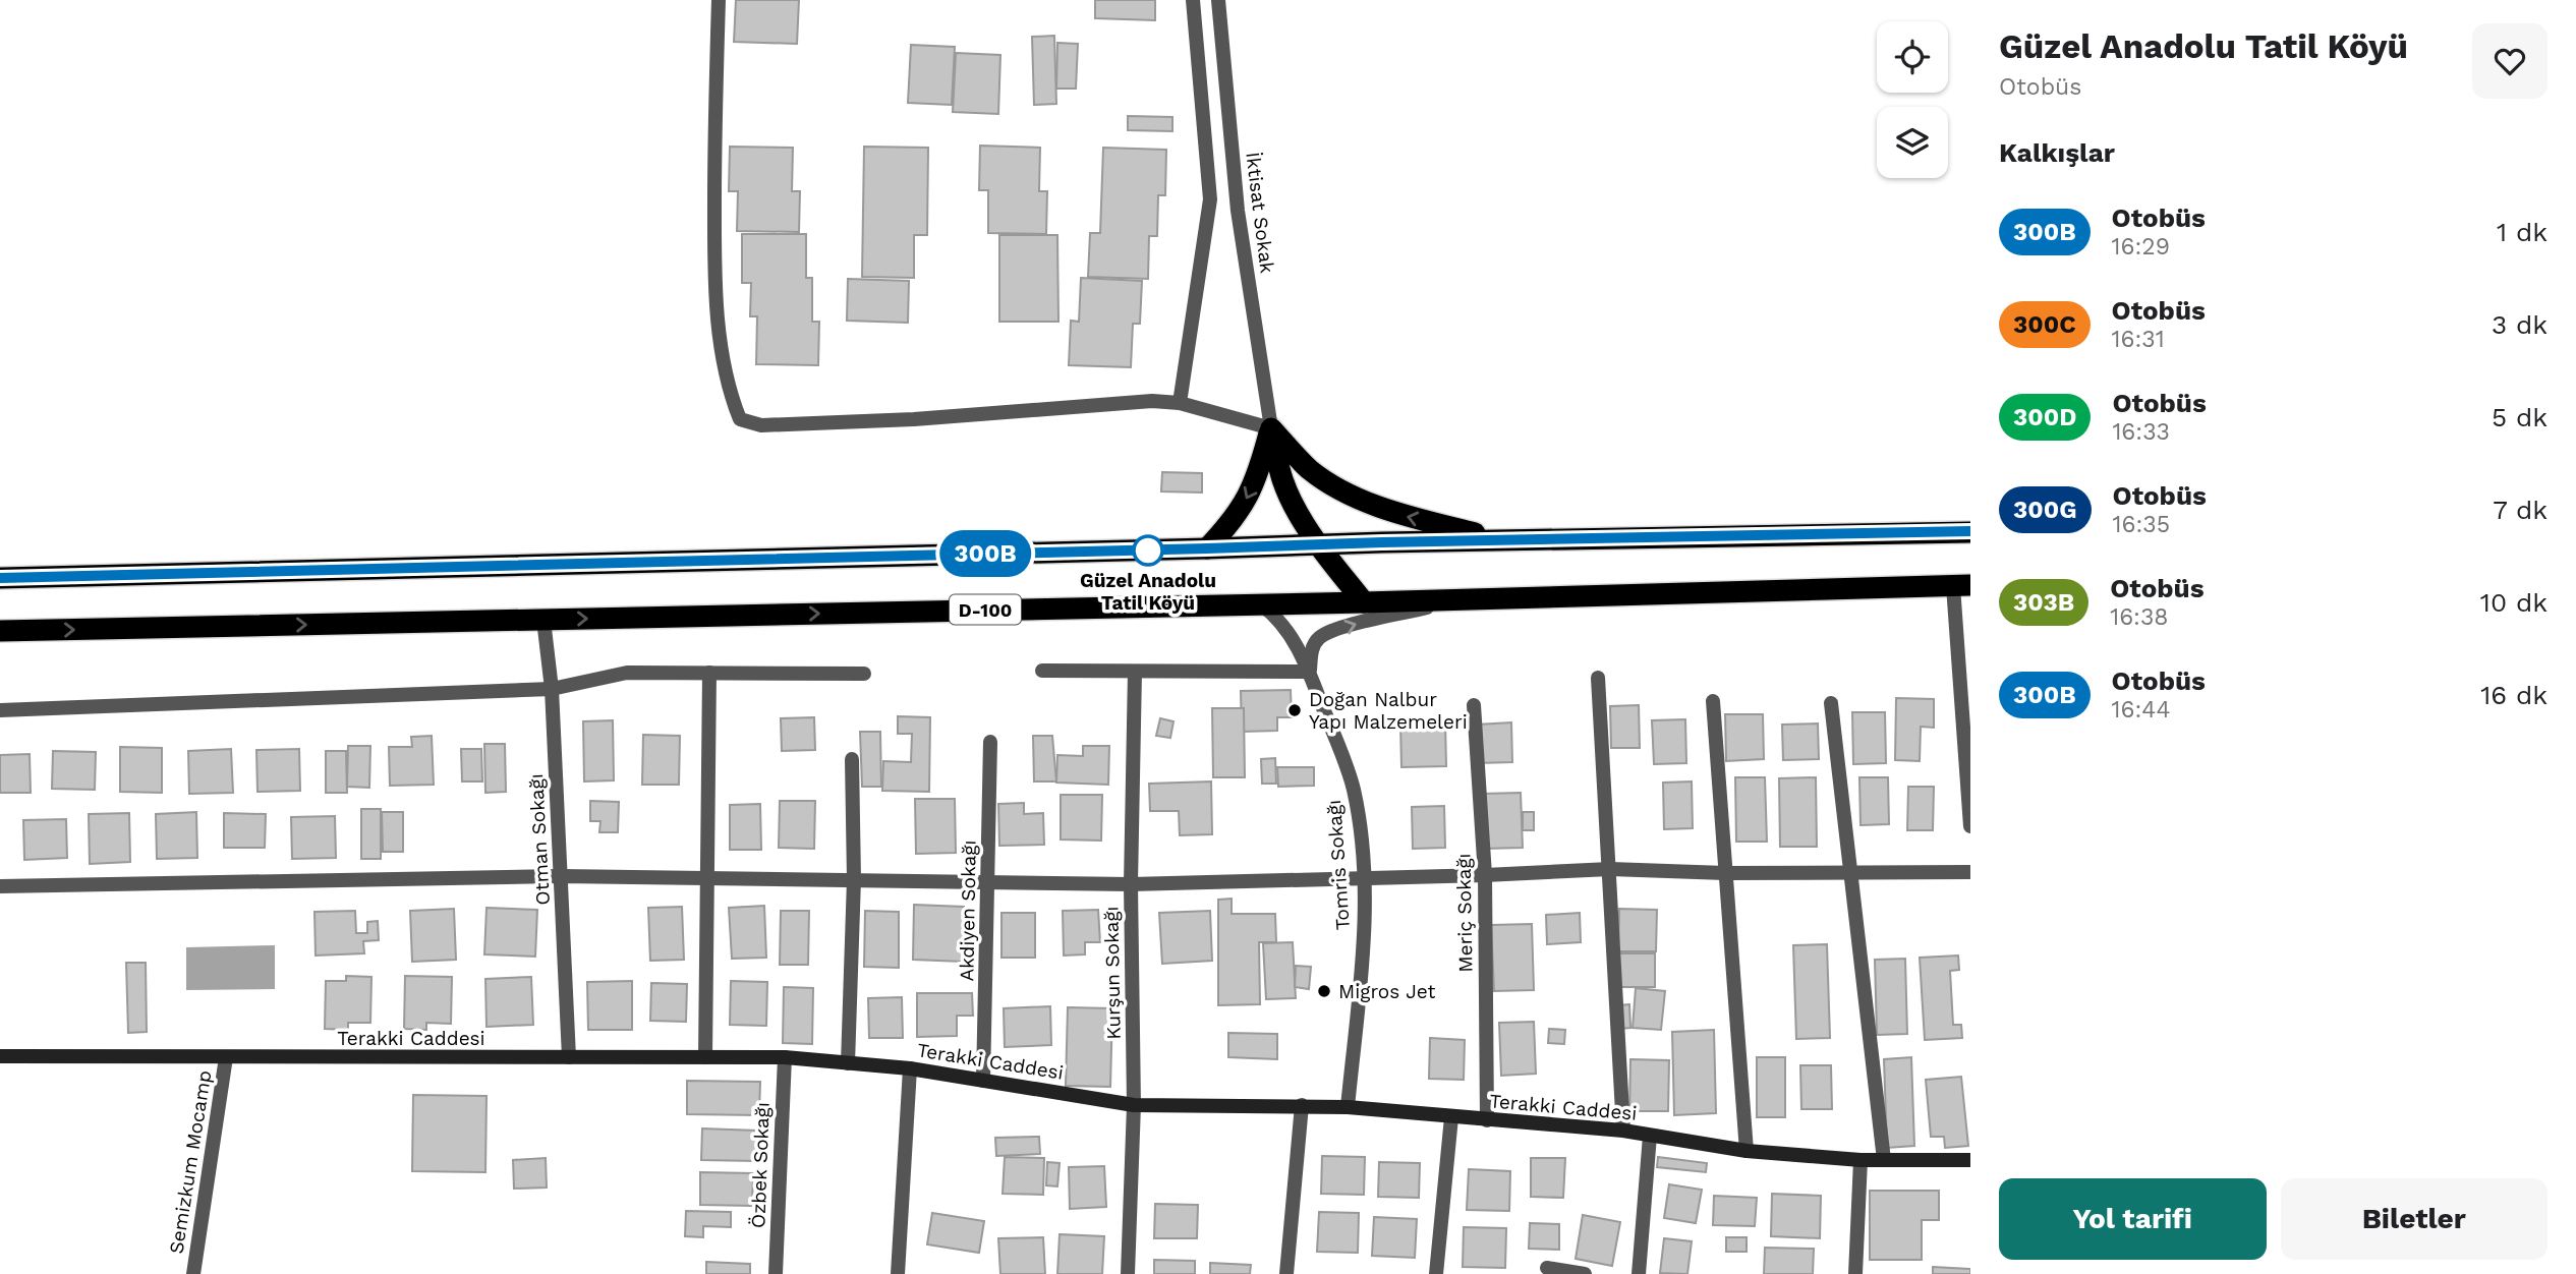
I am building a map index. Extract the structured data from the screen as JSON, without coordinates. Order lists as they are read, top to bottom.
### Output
{
  "streets": {
    "highway": ["D-100"],
    "street": [
      "İktisat Sokak",
      "Otman Sokağı",
      "Tomris Sokağı",
      "Akdiyen Sokağı",
      "Meriç Sokağı",
      "Kurşun Sokağı",
      "Terakki Caddesi",
      "Semizkum Mocamp",
      "Özbek Sokağı"
    ]
  },
  "crossings": [
    ["D-100", "Otman Sokağı"],
    ["D-100", "Tomris Sokağı"],
    ["Otman Sokağı", "Terakki Caddesi"],
    ["Tomris Sokağı", "Terakki Caddesi"],
    ["Akdiyen Sokağı", "Terakki Caddesi"],
    ["Meriç Sokağı", "Terakki Caddesi"],
    ["Kurşun Sokağı", "Terakki Caddesi"],
    ["Terakki Caddesi", "Semizkum Mocamp"],
    ["Terakki Caddesi", "Özbek Sokağı"]
  ],
  "places": ["Güzel Anadolu Tatil Köyü", "Doğan Nalbur Yapı Malzemeleri", "Migros Jet"],
  "lines": ["bus line 300B"],
  "page": {
    "on_map": "300B",
    "heading": [
      ["Güzel Anadolu Tatil Köyü", "Otobüs"],
      "Kalkışlar"
    ],
    "list": [
      {
        "mark": "300B",
        "name": "Otobüs",
        "note": "16:29",
        "value": "1 dk"
      },
      {
        "mark": "300C",
        "name": "Otobüs",
        "note": "16:31",
        "value": "3 dk"
      },
      {
        "mark": "300D",
        "name": "Otobüs",
        "note": "16:33",
        "value": "5 dk"
      },
      {
        "mark": "300G",
        "name": "Otobüs",
        "note": "16:35",
        "value": "7 dk"
      },
      {
        "mark": "303B",
        "name": "Otobüs",
        "note": "16:38",
        "value": "10 dk"
      },
      {
        "mark": "300B",
        "name": "Otobüs",
        "note": "16:44",
        "value": "16 dk"
      }
    ],
    "buttons": ["Yol tarifi", "Biletler"]
  }
}
